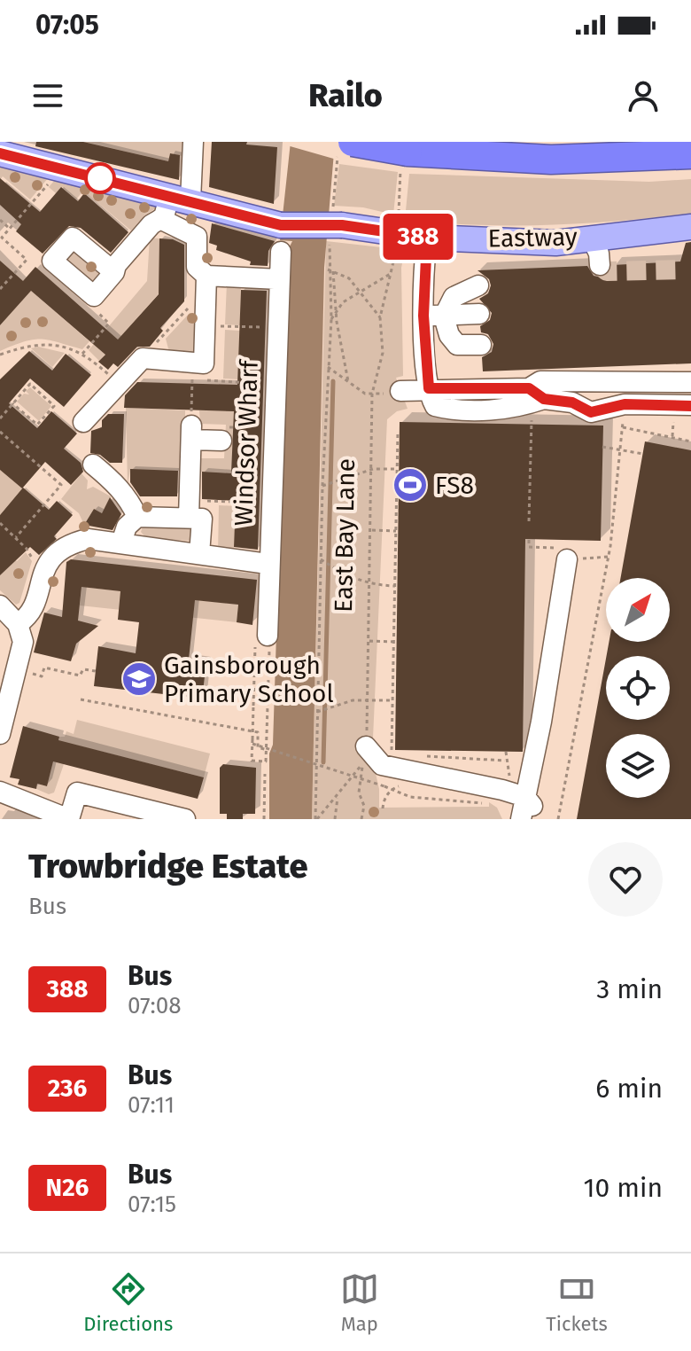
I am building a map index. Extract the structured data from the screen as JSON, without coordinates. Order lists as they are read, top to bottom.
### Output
{
  "streets": {
    "main road": ["Eastway"],
    "street": ["Windsor Wharf"],
    "path": ["East Bay Lane"]
  },
  "places": {
    "sports": ["FS8"],
    "school or university": ["Gainsborough Primary School"]
  },
  "lines": ["bus line 388"],
  "north": "top right",
  "page": {
    "status": "07:05",
    "header": "Railo",
    "on_map": "388",
    "heading": ["Trowbridge Estate", "Bus"],
    "list": [
      {
        "mark": "388",
        "name": "Bus",
        "note": "07:08",
        "value": "3 min"
      },
      {
        "mark": "236",
        "name": "Bus",
        "note": "07:11",
        "value": "6 min"
      },
      {
        "mark": "N26",
        "name": "Bus",
        "note": "07:15",
        "value": "10 min"
      }
    ],
    "tabs": ["Directions", "Map", "Tickets"]
  }
}
